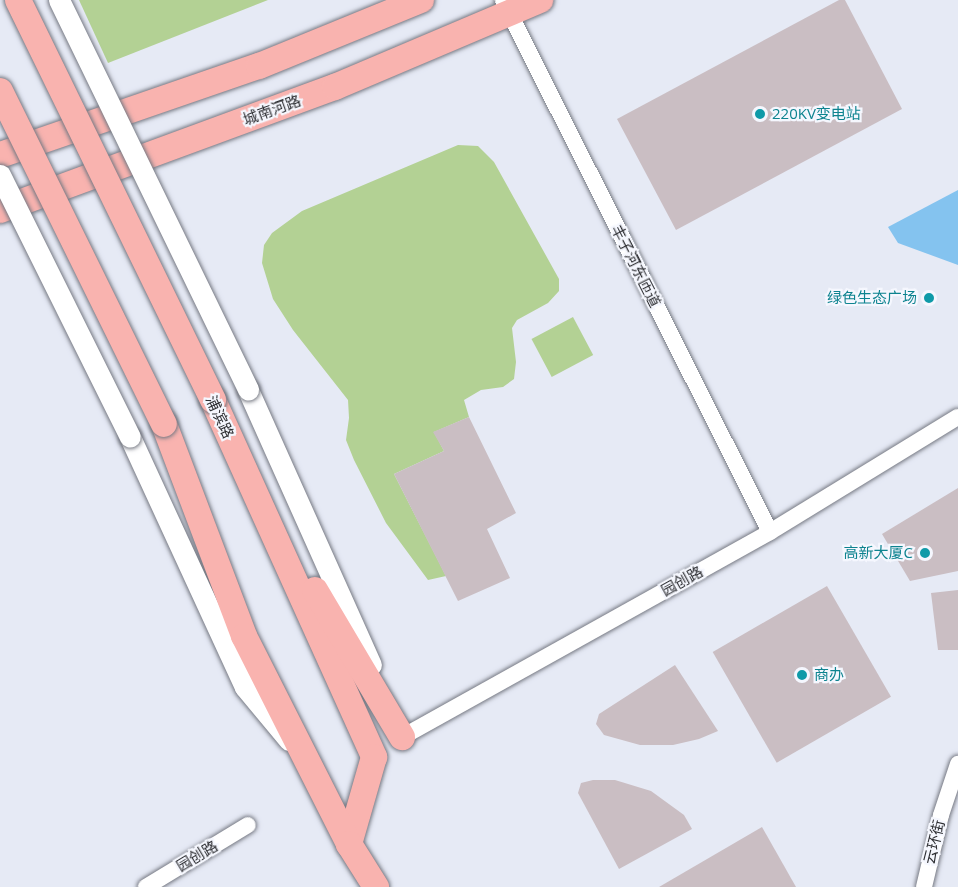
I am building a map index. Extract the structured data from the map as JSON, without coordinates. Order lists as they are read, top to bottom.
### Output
{
  "streets": {
    "main road": ["城南河路", "浦滨路"],
    "street": ["丰子河东匝道", "园创路", "云环街"]
  },
  "crossings": [
    ["城南河路", "丰子河东匝道"],
    ["丰子河东匝道", "园创路"]
  ],
  "places": [
    "220KV变电站",
    "绿色生态广场",
    "高新大厦C",
    "商办"
  ]
}
